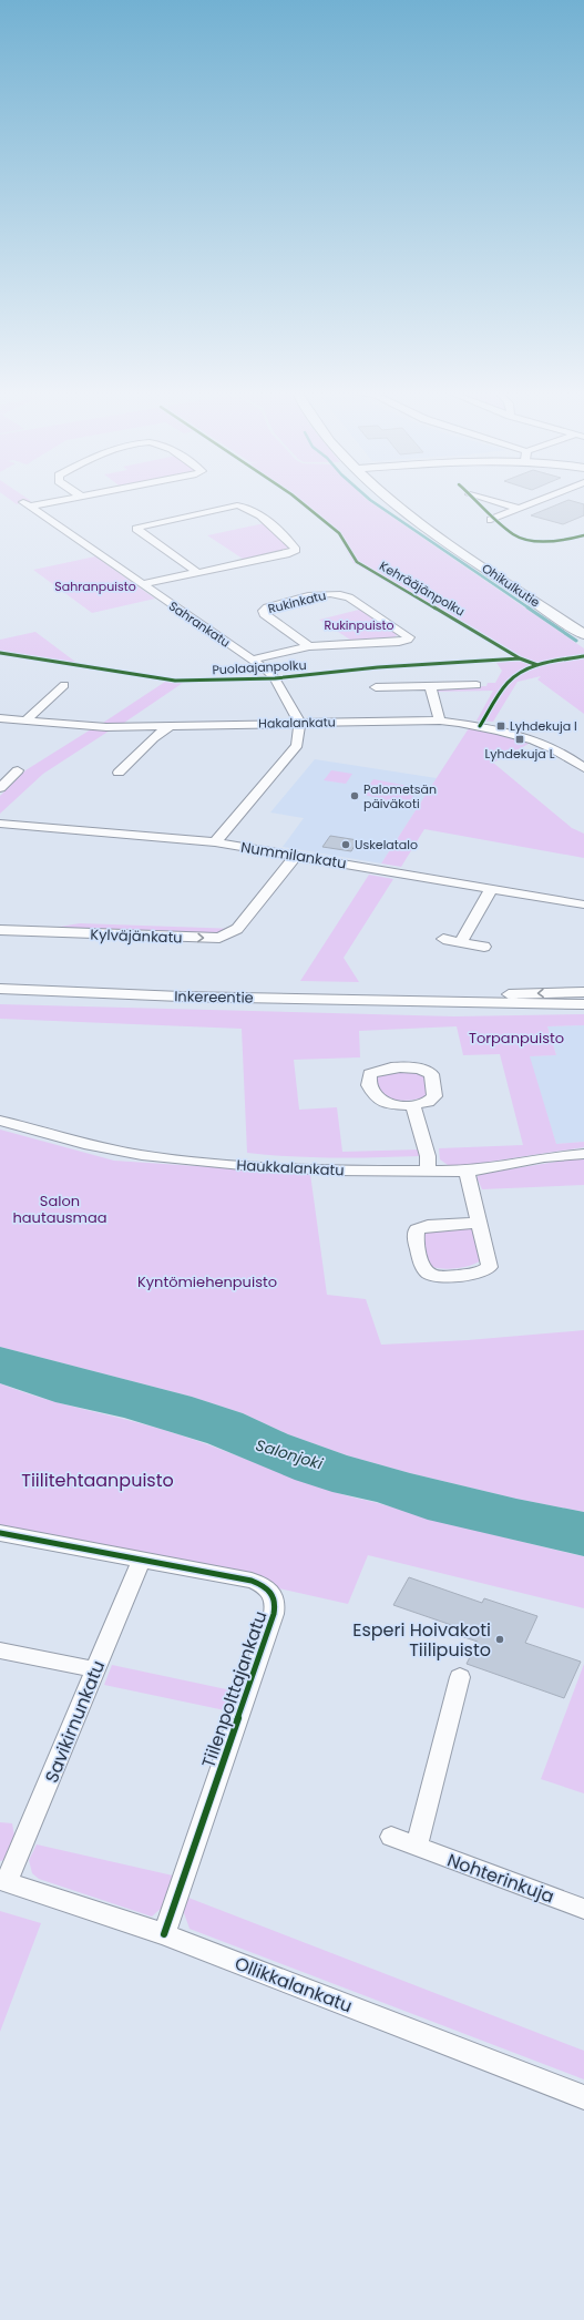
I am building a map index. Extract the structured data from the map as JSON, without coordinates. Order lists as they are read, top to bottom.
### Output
{
  "streets": {
    "main road": ["Ohikulkutie"],
    "street": [
      "Rukinkatu",
      "Sahrankatu",
      "Hakalankatu",
      "Nummilankatu",
      "Kylväjänkatu",
      "Inkereentie",
      "Haukkalankatu",
      "Tiilenpolttajankatu",
      "Savikirnunkatu",
      "Nohterinkuja",
      "Ollikkalankatu"
    ],
    "cycle path": ["Kehrääjänpolku", "Puolaajanpolku"]
  },
  "crossings": [
    ["Rukinkatu", "Sahrankatu"],
    ["Sahrankatu", "Hakalankatu"],
    ["Nummilankatu", "Kylväjänkatu"],
    ["Tiilenpolttajankatu", "Savikirnunkatu"],
    ["Tiilenpolttajankatu", "Ollikkalankatu"],
    ["Savikirnunkatu", "Ollikkalankatu"]
  ],
  "water": ["Salonjoki"],
  "parks": [
    "Sahranpuisto",
    "Rukinpuisto",
    "Torpanpuisto",
    "Salon hautausmaa",
    "Kyntömiehenpuisto",
    "Tiilitehtaanpuisto"
  ],
  "places": {
    "transit": ["Lyhdekuja I", "Lyhdekuja L"],
    "other": ["Palometsän päiväkoti", "Uskelatalo", "Esperi Hoivakoti Tiilipuisto"]
  }
}
